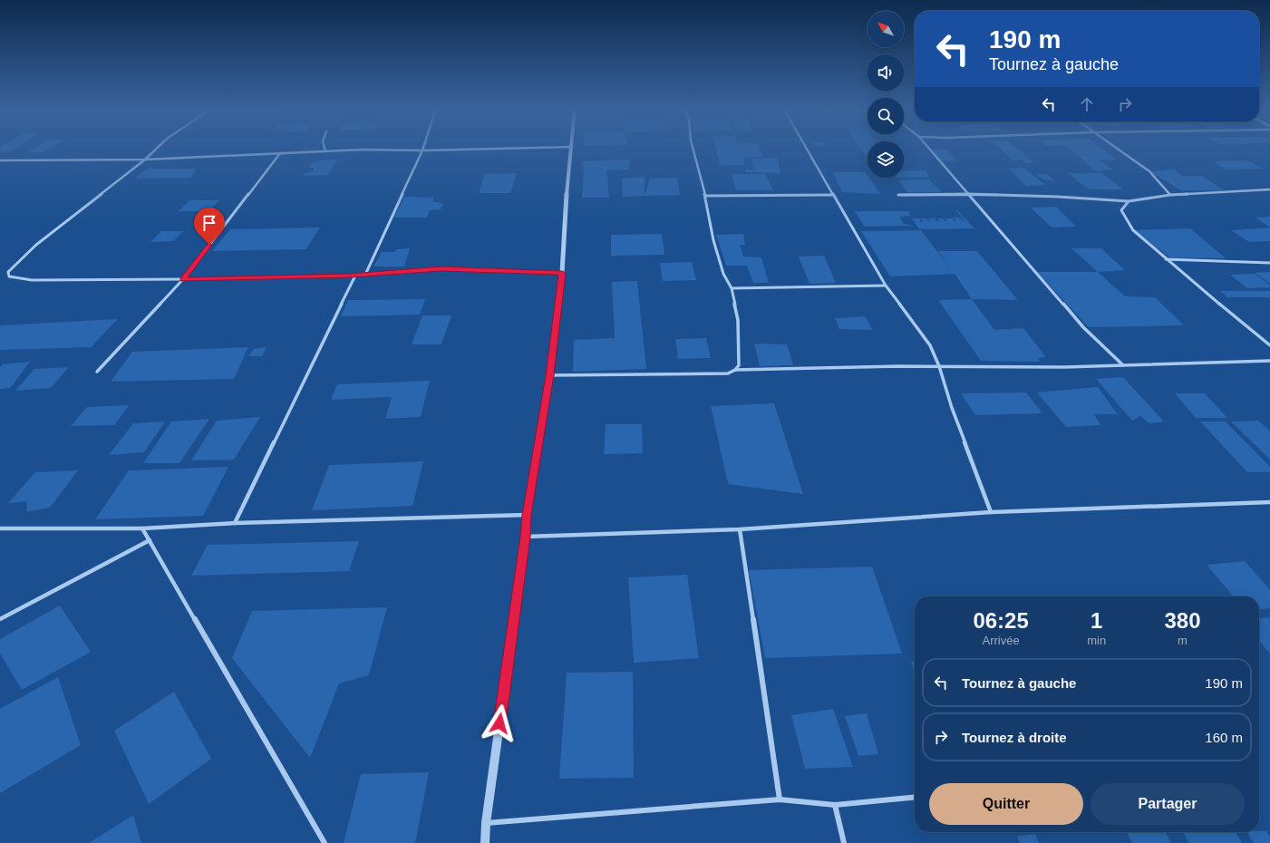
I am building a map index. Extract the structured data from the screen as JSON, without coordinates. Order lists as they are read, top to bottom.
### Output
{
  "north": "top left",
  "page": {
    "turn": ["190 m", "Tournez à gauche"],
    "eta": [
      "06:25",
      "Arrivée",
      "1",
      "min",
      "380",
      "m"
    ],
    "list": [
      {
        "name": "Tournez à gauche",
        "value": "190 m"
      },
      {
        "name": "Tournez à droite",
        "value": "160 m"
      }
    ],
    "buttons": ["Quitter", "Partager"]
  }
}
